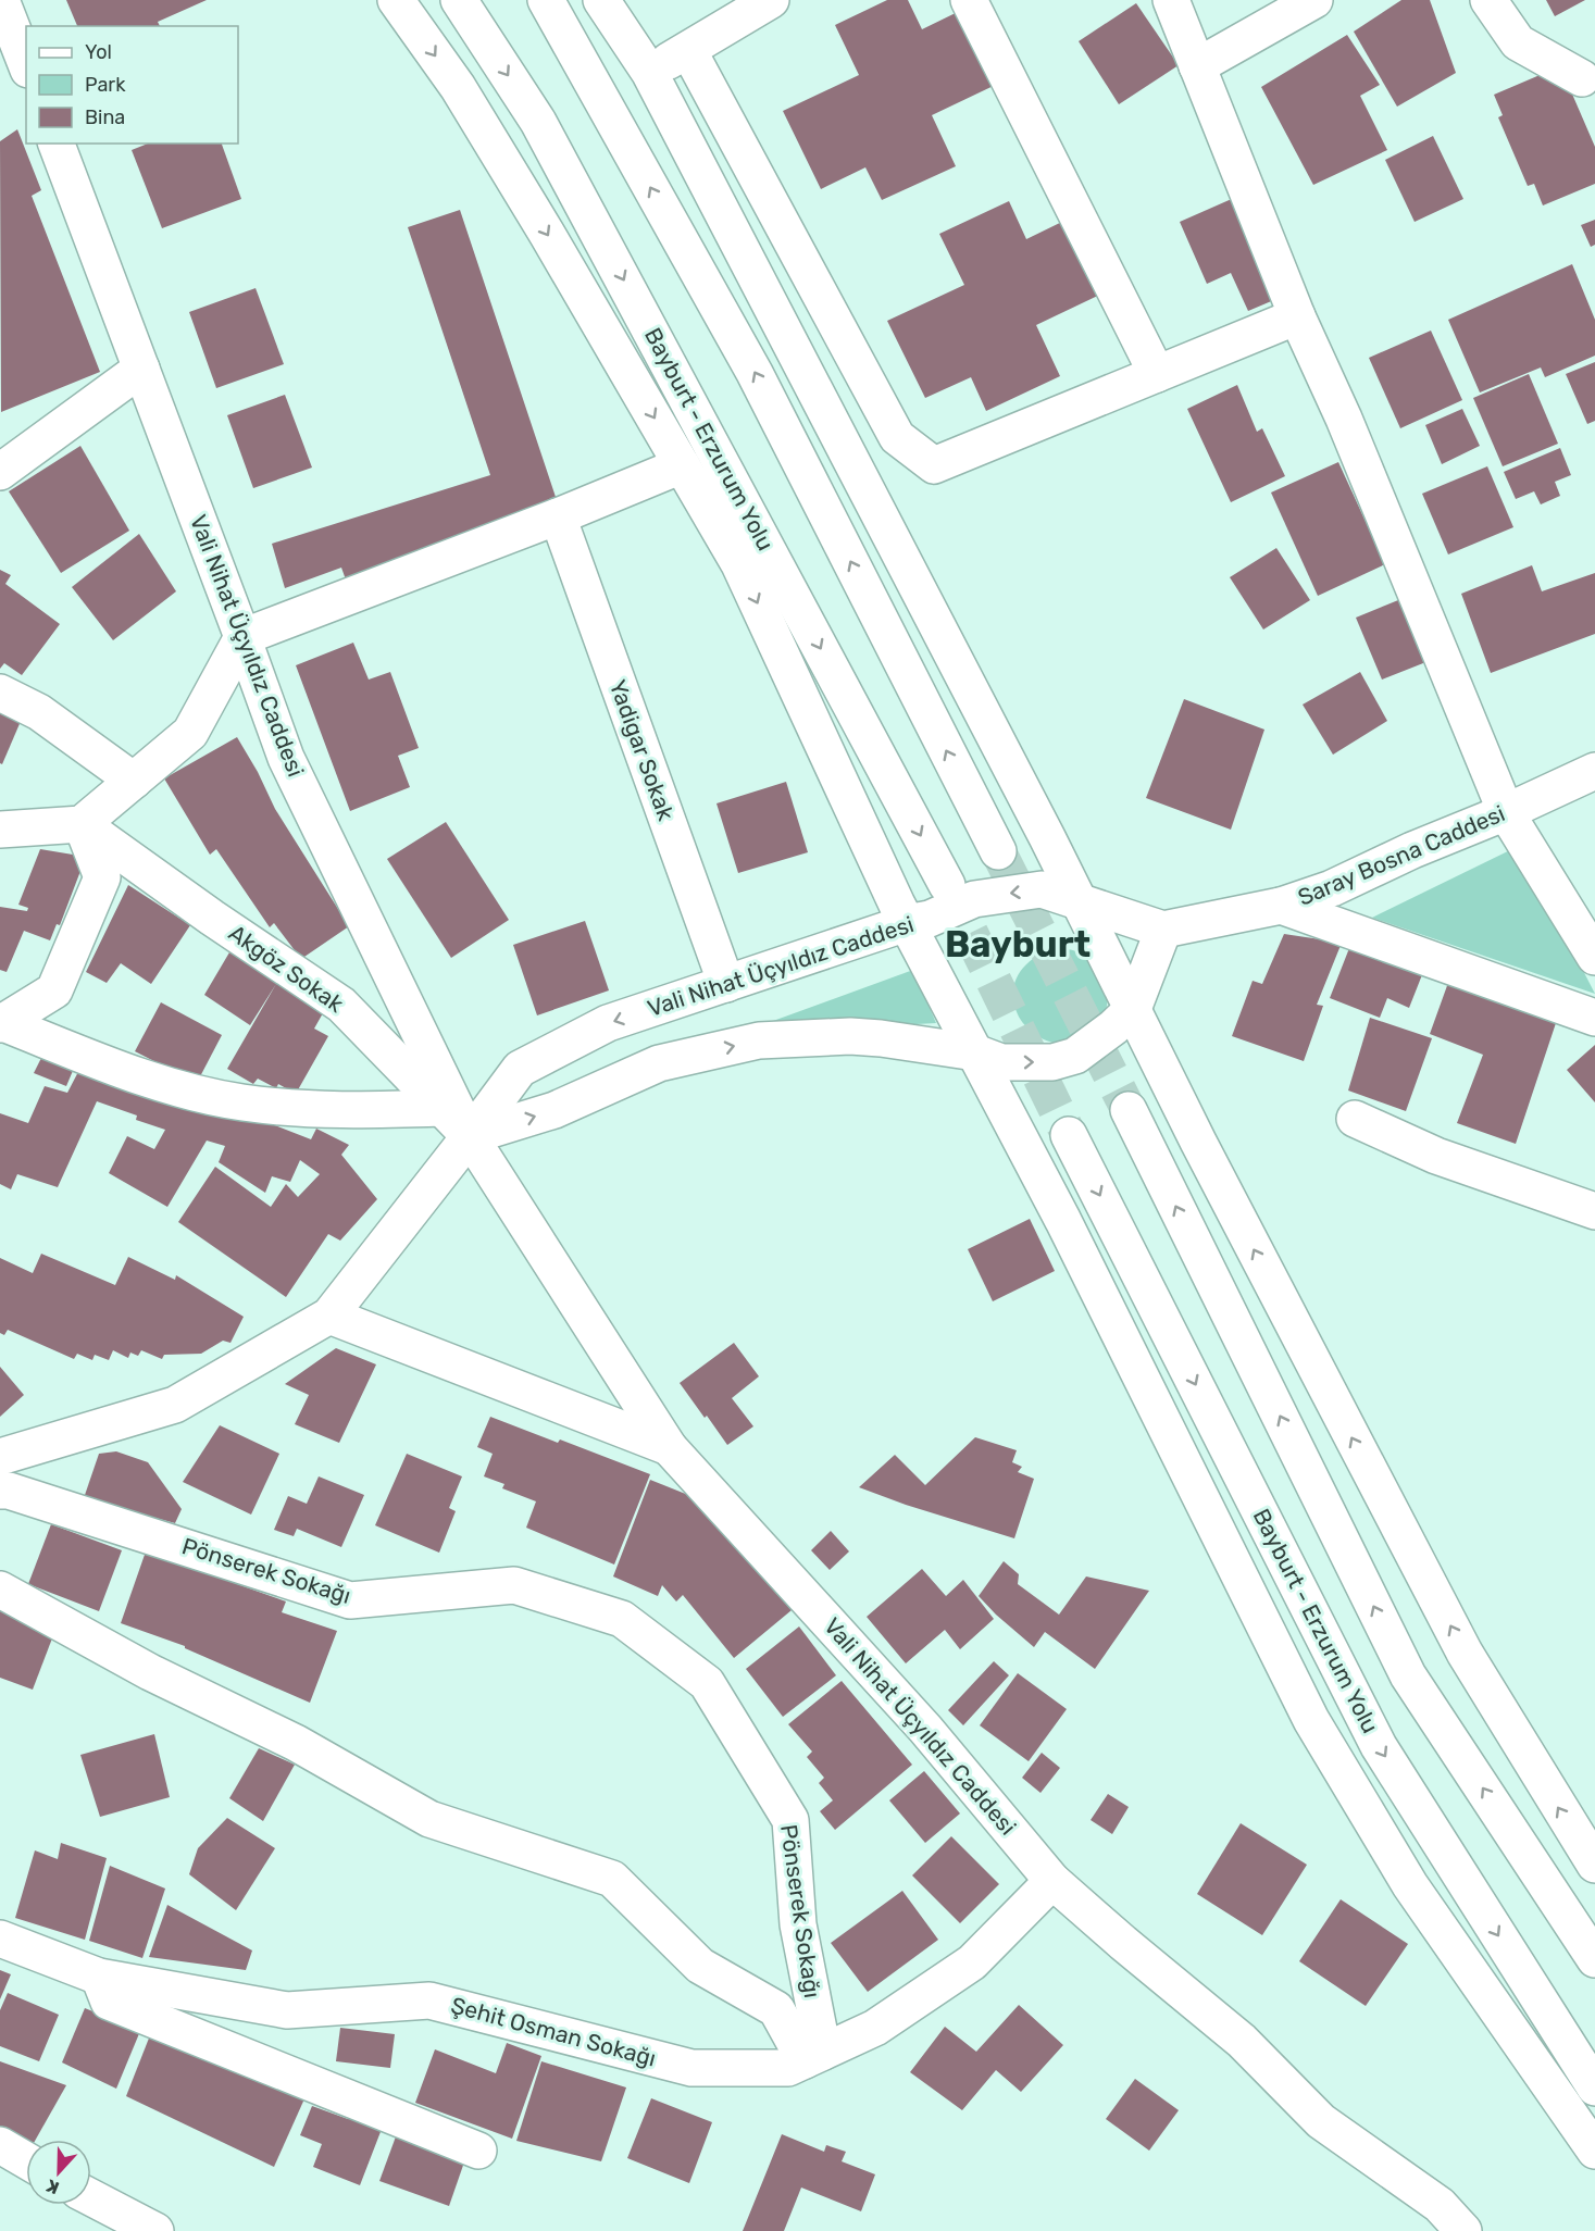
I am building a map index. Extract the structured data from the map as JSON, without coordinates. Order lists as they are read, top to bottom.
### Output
{
  "streets": {
    "main road": [
      "Bayburt - Erzurum Yolu",
      "Vali Nihat Üçyıldız Caddesi",
      "Yadigar Sokak",
      "Saray Bosna Caddesi",
      "Akgöz Sokak",
      "Pönserek Sokağı",
      "Şehit Osman Sokağı"
    ]
  },
  "crossings": [
    ["Vali Nihat Üçyıldız Caddesi", "Yadigar Sokak"],
    ["Vali Nihat Üçyıldız Caddesi", "Saray Bosna Caddesi"],
    ["Vali Nihat Üçyıldız Caddesi", "Akgöz Sokak"],
    ["Vali Nihat Üçyıldız Caddesi", "Şehit Osman Sokağı"],
    ["Pönserek Sokağı", "Şehit Osman Sokağı"]
  ],
  "districts": ["Bayburt"],
  "legend": ["Yol", "Park", "Bina"],
  "north": "bottom"
}
